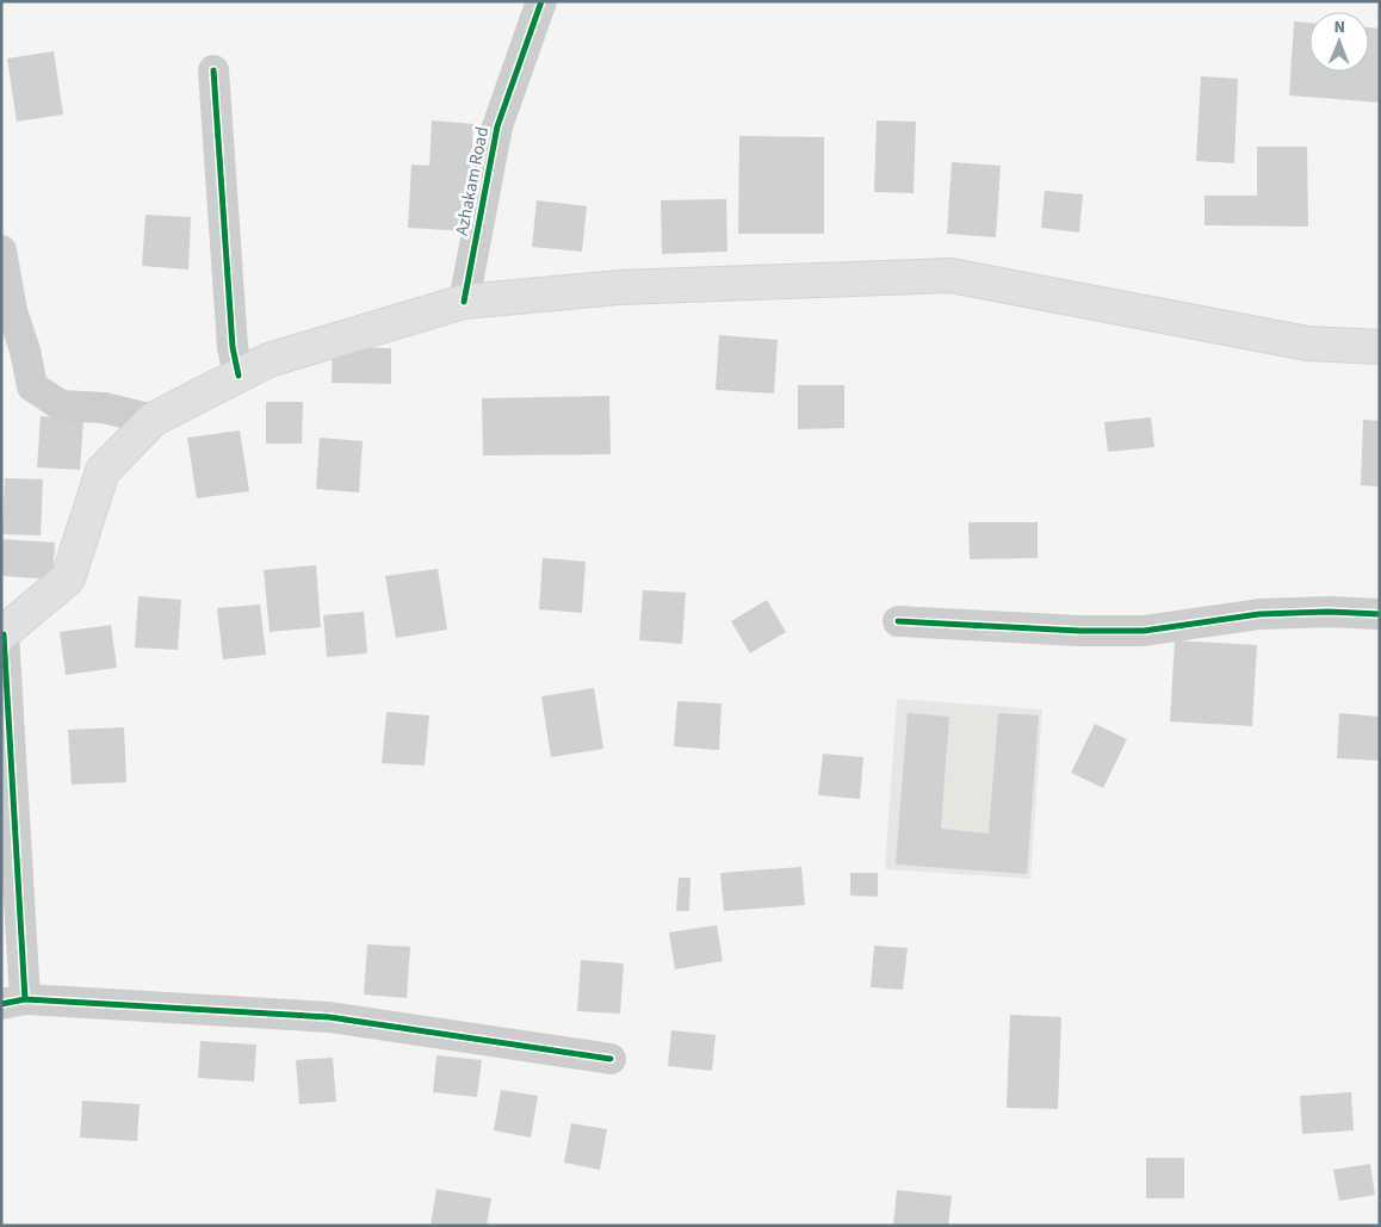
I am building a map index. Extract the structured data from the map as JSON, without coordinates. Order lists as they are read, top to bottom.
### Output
{
  "streets": {
    "street": ["Azhakam Road"]
  },
  "north": "top"
}
